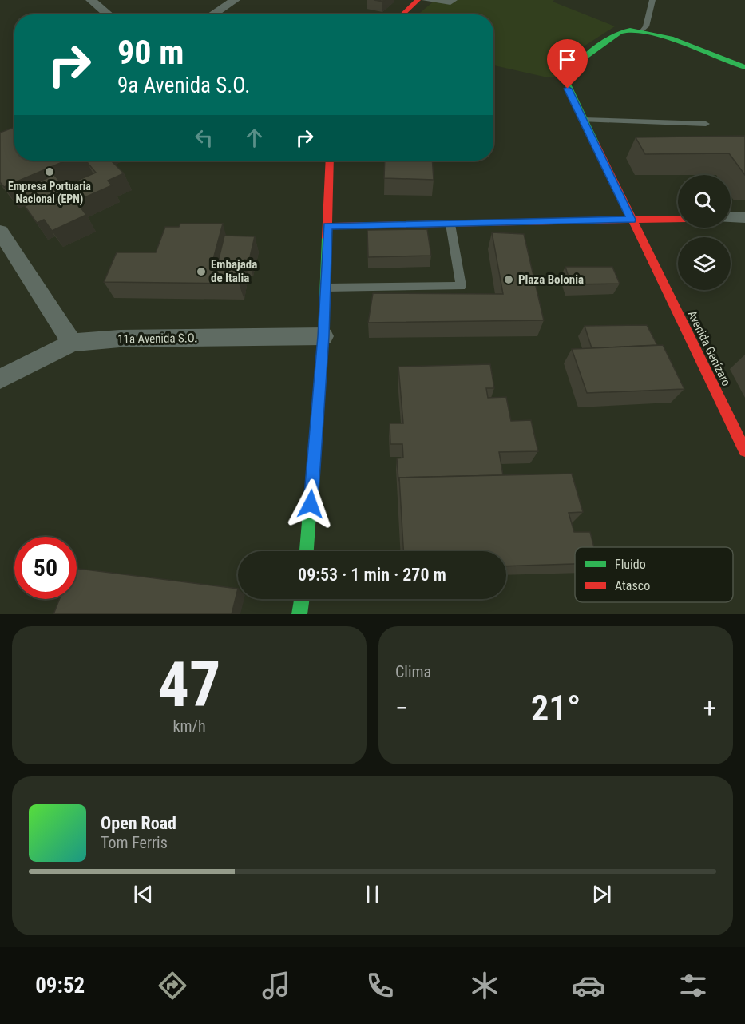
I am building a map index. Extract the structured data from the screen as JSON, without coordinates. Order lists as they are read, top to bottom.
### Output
{
  "streets": {
    "street": ["11a Avenida S.O.", "Avenida Genízaro"]
  },
  "places": ["Empresa Portuaria Nacional (EPN)", "Embajada de Italia", "Plaza Bolonia"],
  "legend": ["Fluido", "Atasco"],
  "page": {
    "turn": ["90 m", "9a Avenida S.O."],
    "limit": "50",
    "trip": "09:53 · 1 min · 270 m",
    "tile": [
      ["47", "km/h"],
      "Clima"
    ],
    "heat": ["−", "21°", "+"],
    "song": ["Open Road", "Tom Ferris"],
    "tabs": "09:52"
  }
}
